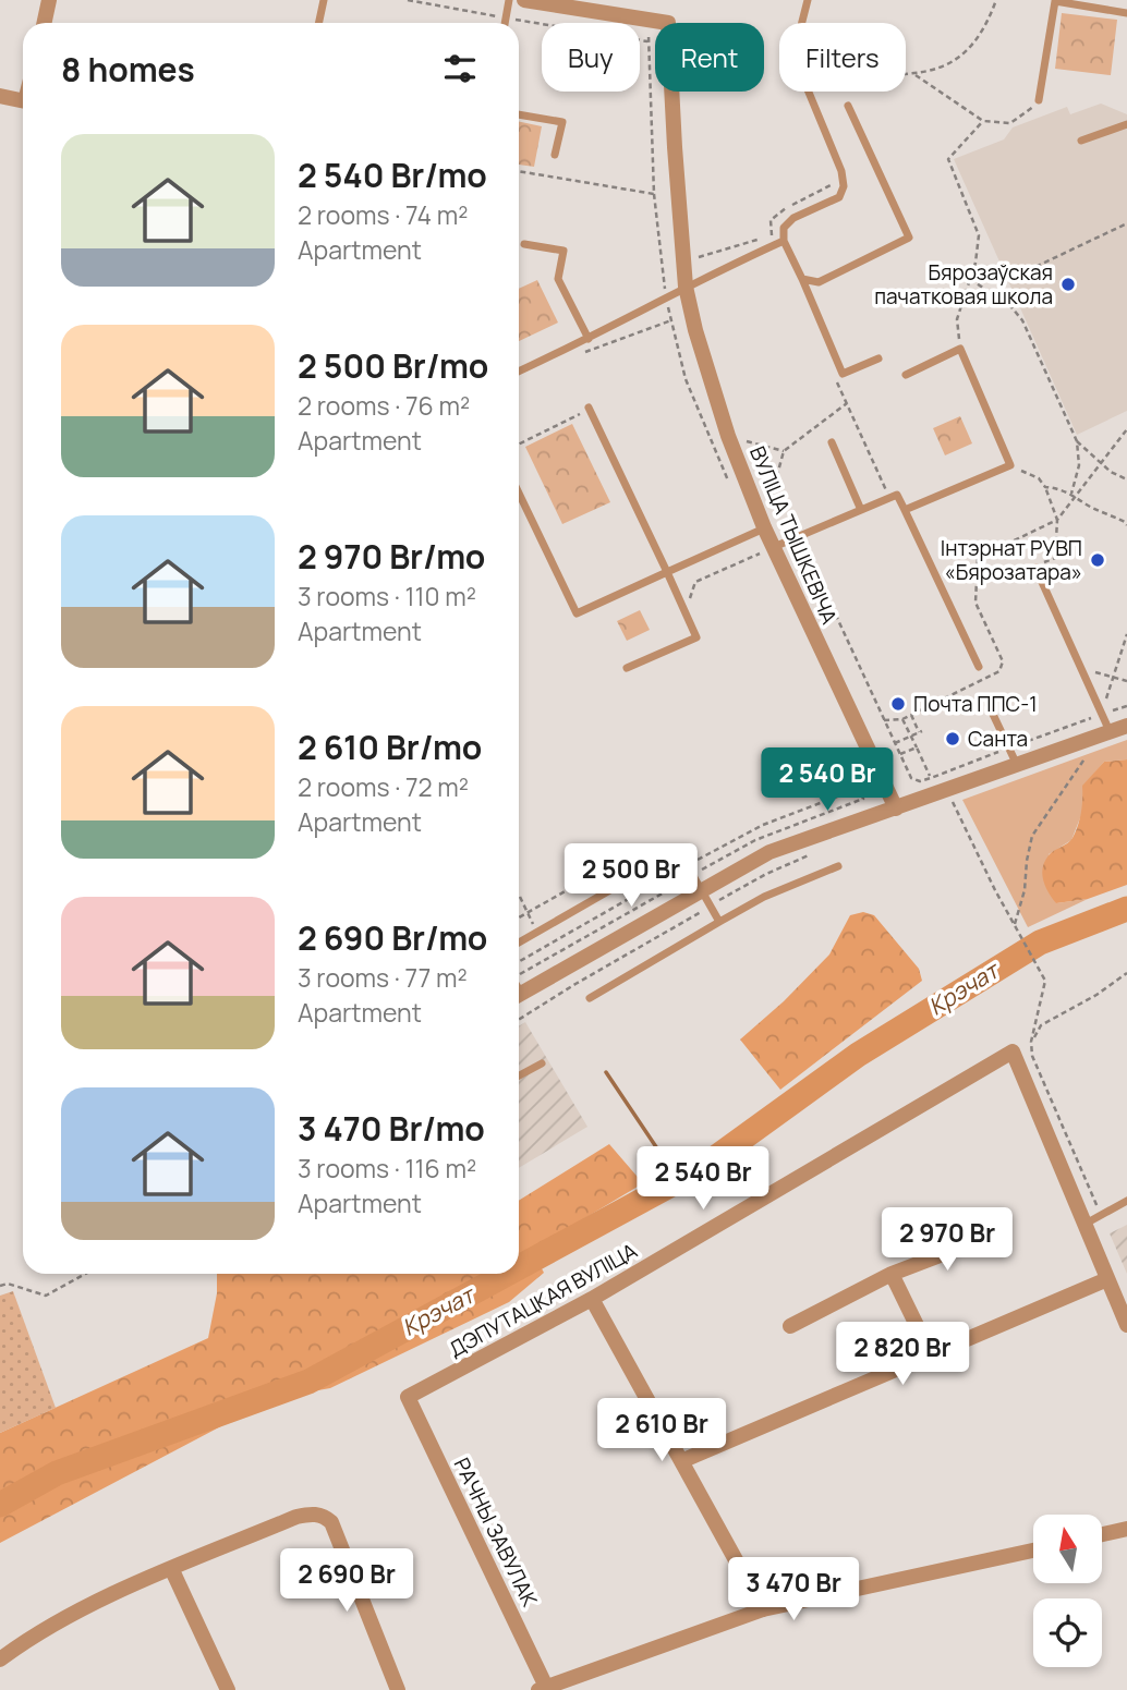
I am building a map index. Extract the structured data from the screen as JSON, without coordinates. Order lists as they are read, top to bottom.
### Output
{
  "streets": {
    "street": ["ВУЛІЦА ТЫШКЕВІЧА", "ДЭПУТАЦКАЯ ВУЛІЦА", "РАЧНЫ ЗАВУЛАК"]
  },
  "crossings": [
    ["ДЭПУТАЦКАЯ ВУЛІЦА", "РАЧНЫ ЗАВУЛАК"]
  ],
  "water": ["Крэчат"],
  "places": [
    "Бярозаўская пачатковая школа",
    "Інтэрнат РУВП «Бярозатара»",
    "Почта ППС-1",
    "Санта"
  ],
  "north": "top",
  "page": {
    "chip": ["Buy", "Rent", "Filters"],
    "heading": "8 homes",
    "list": [
      {
        "name": "2 540 Br/mo",
        "note": "2 rooms · 74 m² · Apartment"
      },
      {
        "name": "2 500 Br/mo",
        "note": "2 rooms · 76 m² · Apartment"
      },
      {
        "name": "2 970 Br/mo",
        "note": "3 rooms · 110 m² · Apartment"
      },
      {
        "name": "2 610 Br/mo",
        "note": "2 rooms · 72 m² · Apartment"
      },
      {
        "name": "2 690 Br/mo",
        "note": "3 rooms · 77 m² · Apartment"
      },
      {
        "name": "3 470 Br/mo",
        "note": "3 rooms · 116 m² · Apartment"
      }
    ],
    "price": [
      "2 540 Br",
      "2 500 Br",
      "2 540 Br",
      "2 970 Br",
      "2 820 Br",
      "2 610 Br",
      "2 690 Br",
      "3 470 Br"
    ]
  }
}
